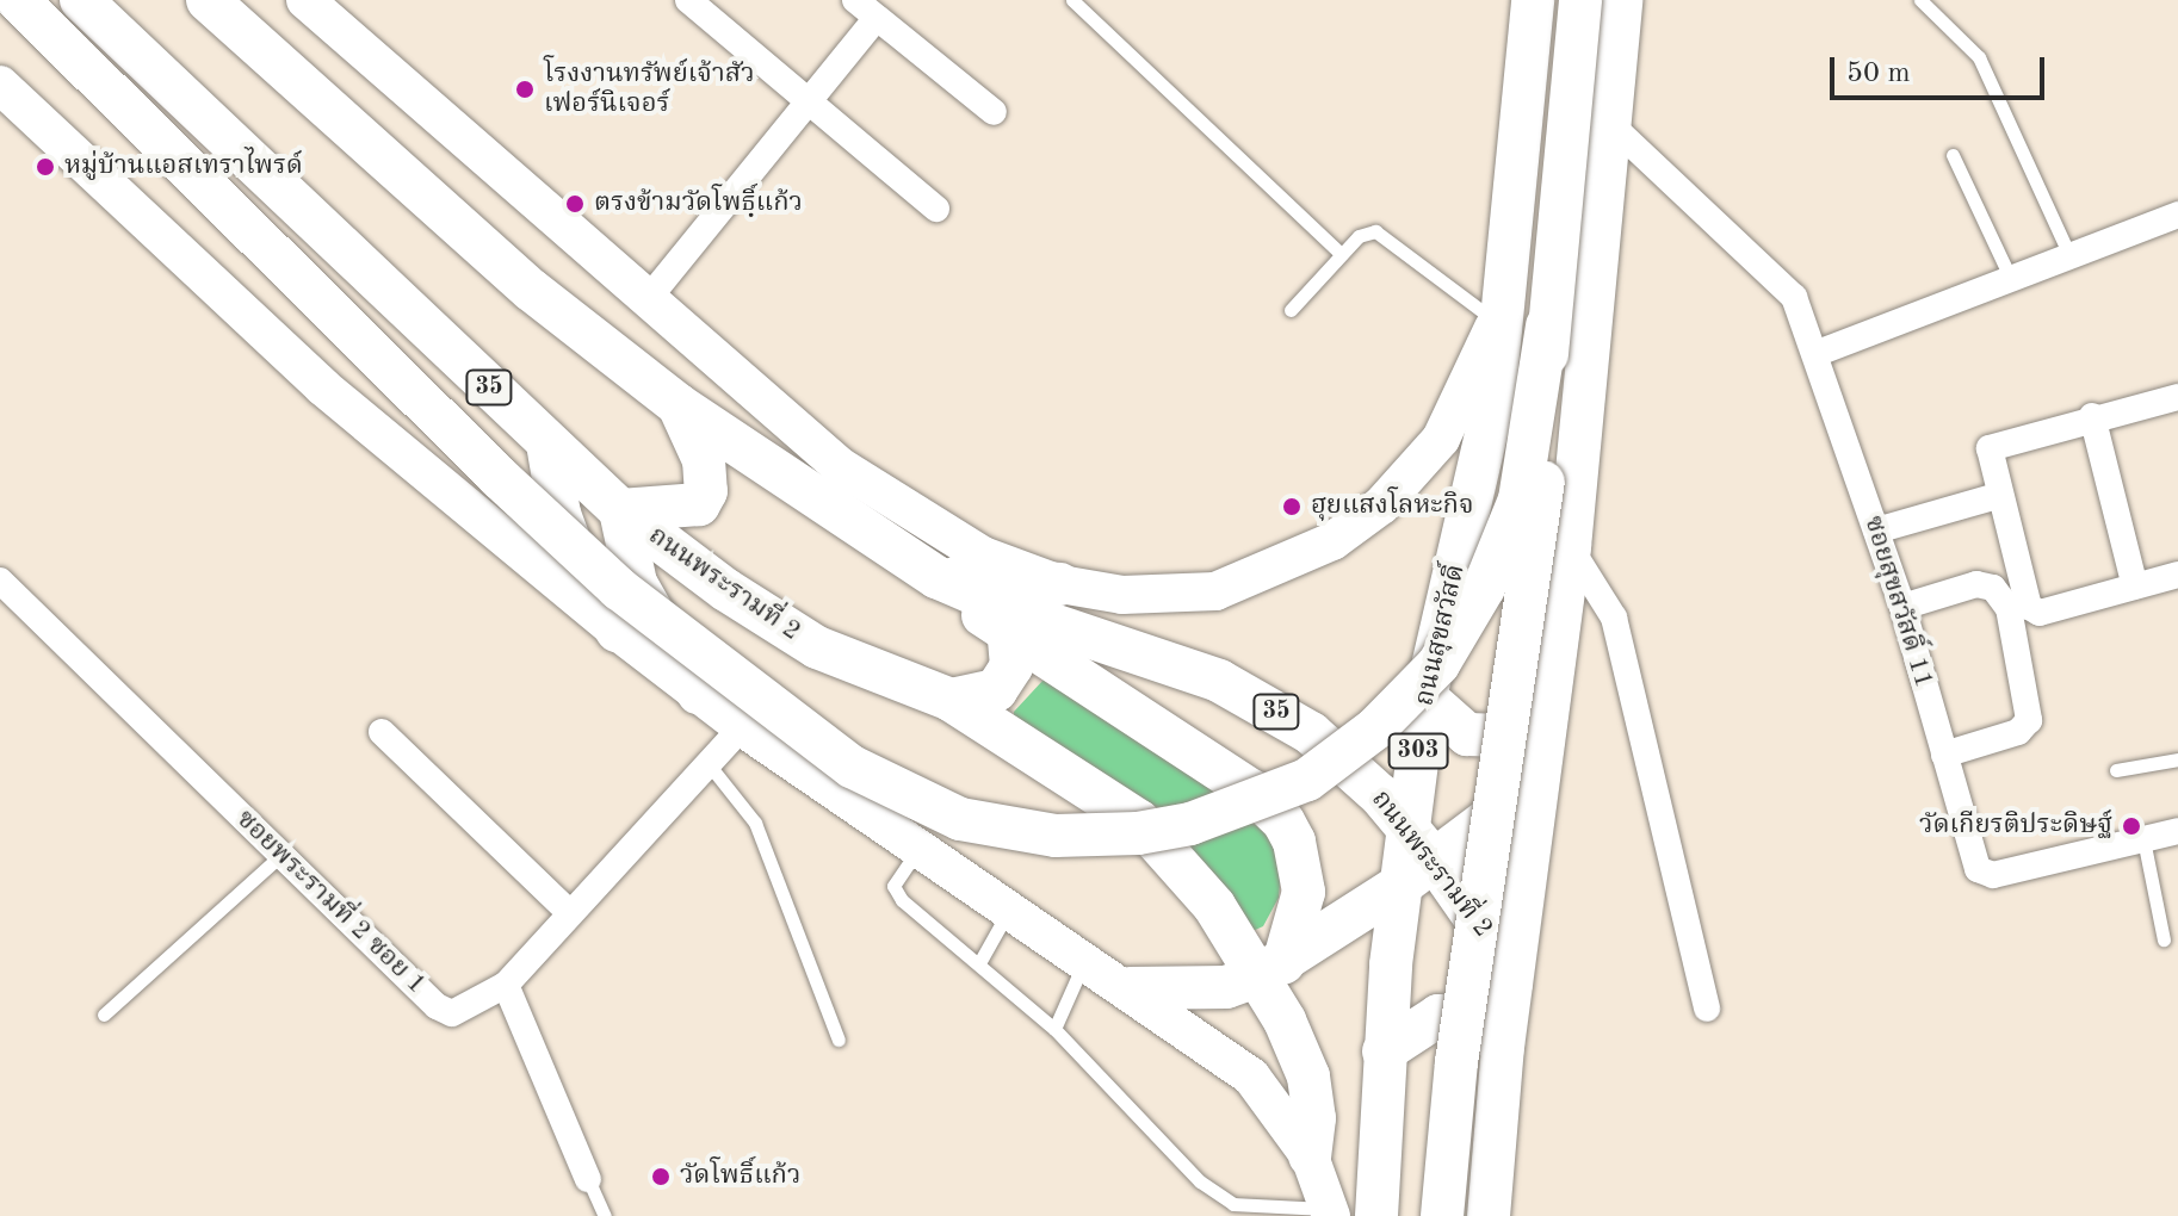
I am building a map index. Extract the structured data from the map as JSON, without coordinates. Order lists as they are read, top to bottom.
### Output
{
  "streets": {
    "main road": [
      "35",
      "ถนนพระรามที่ 2",
      "ถนนสุขสวัสดิ์",
      "303"
    ],
    "street": ["ซอยสุขสวัสดิ์ 11", "ซอยพระรามที่ 2 ซอย 1"]
  },
  "crossings": [
    ["ถนนพระรามที่ 2", "ถนนสุขสวัสดิ์"],
    ["ถนนพระรามที่ 2", "ซอยพระรามที่ 2 ซอย 1"]
  ],
  "places": [
    "โรงงานทรัพย์เจ้าสัว เฟอร์นิเจอร์",
    "หมู่บ้านแอสเทราไพรด์",
    "ตรงข้ามวัดโพธฺิ์แก้ว",
    "ฮุยแสงโลหะกิจ",
    "วัดเกียรติประดิษฐ์",
    "วัดโพธิ์แก้ว"
  ],
  "scale_bar": "50 m"
}
